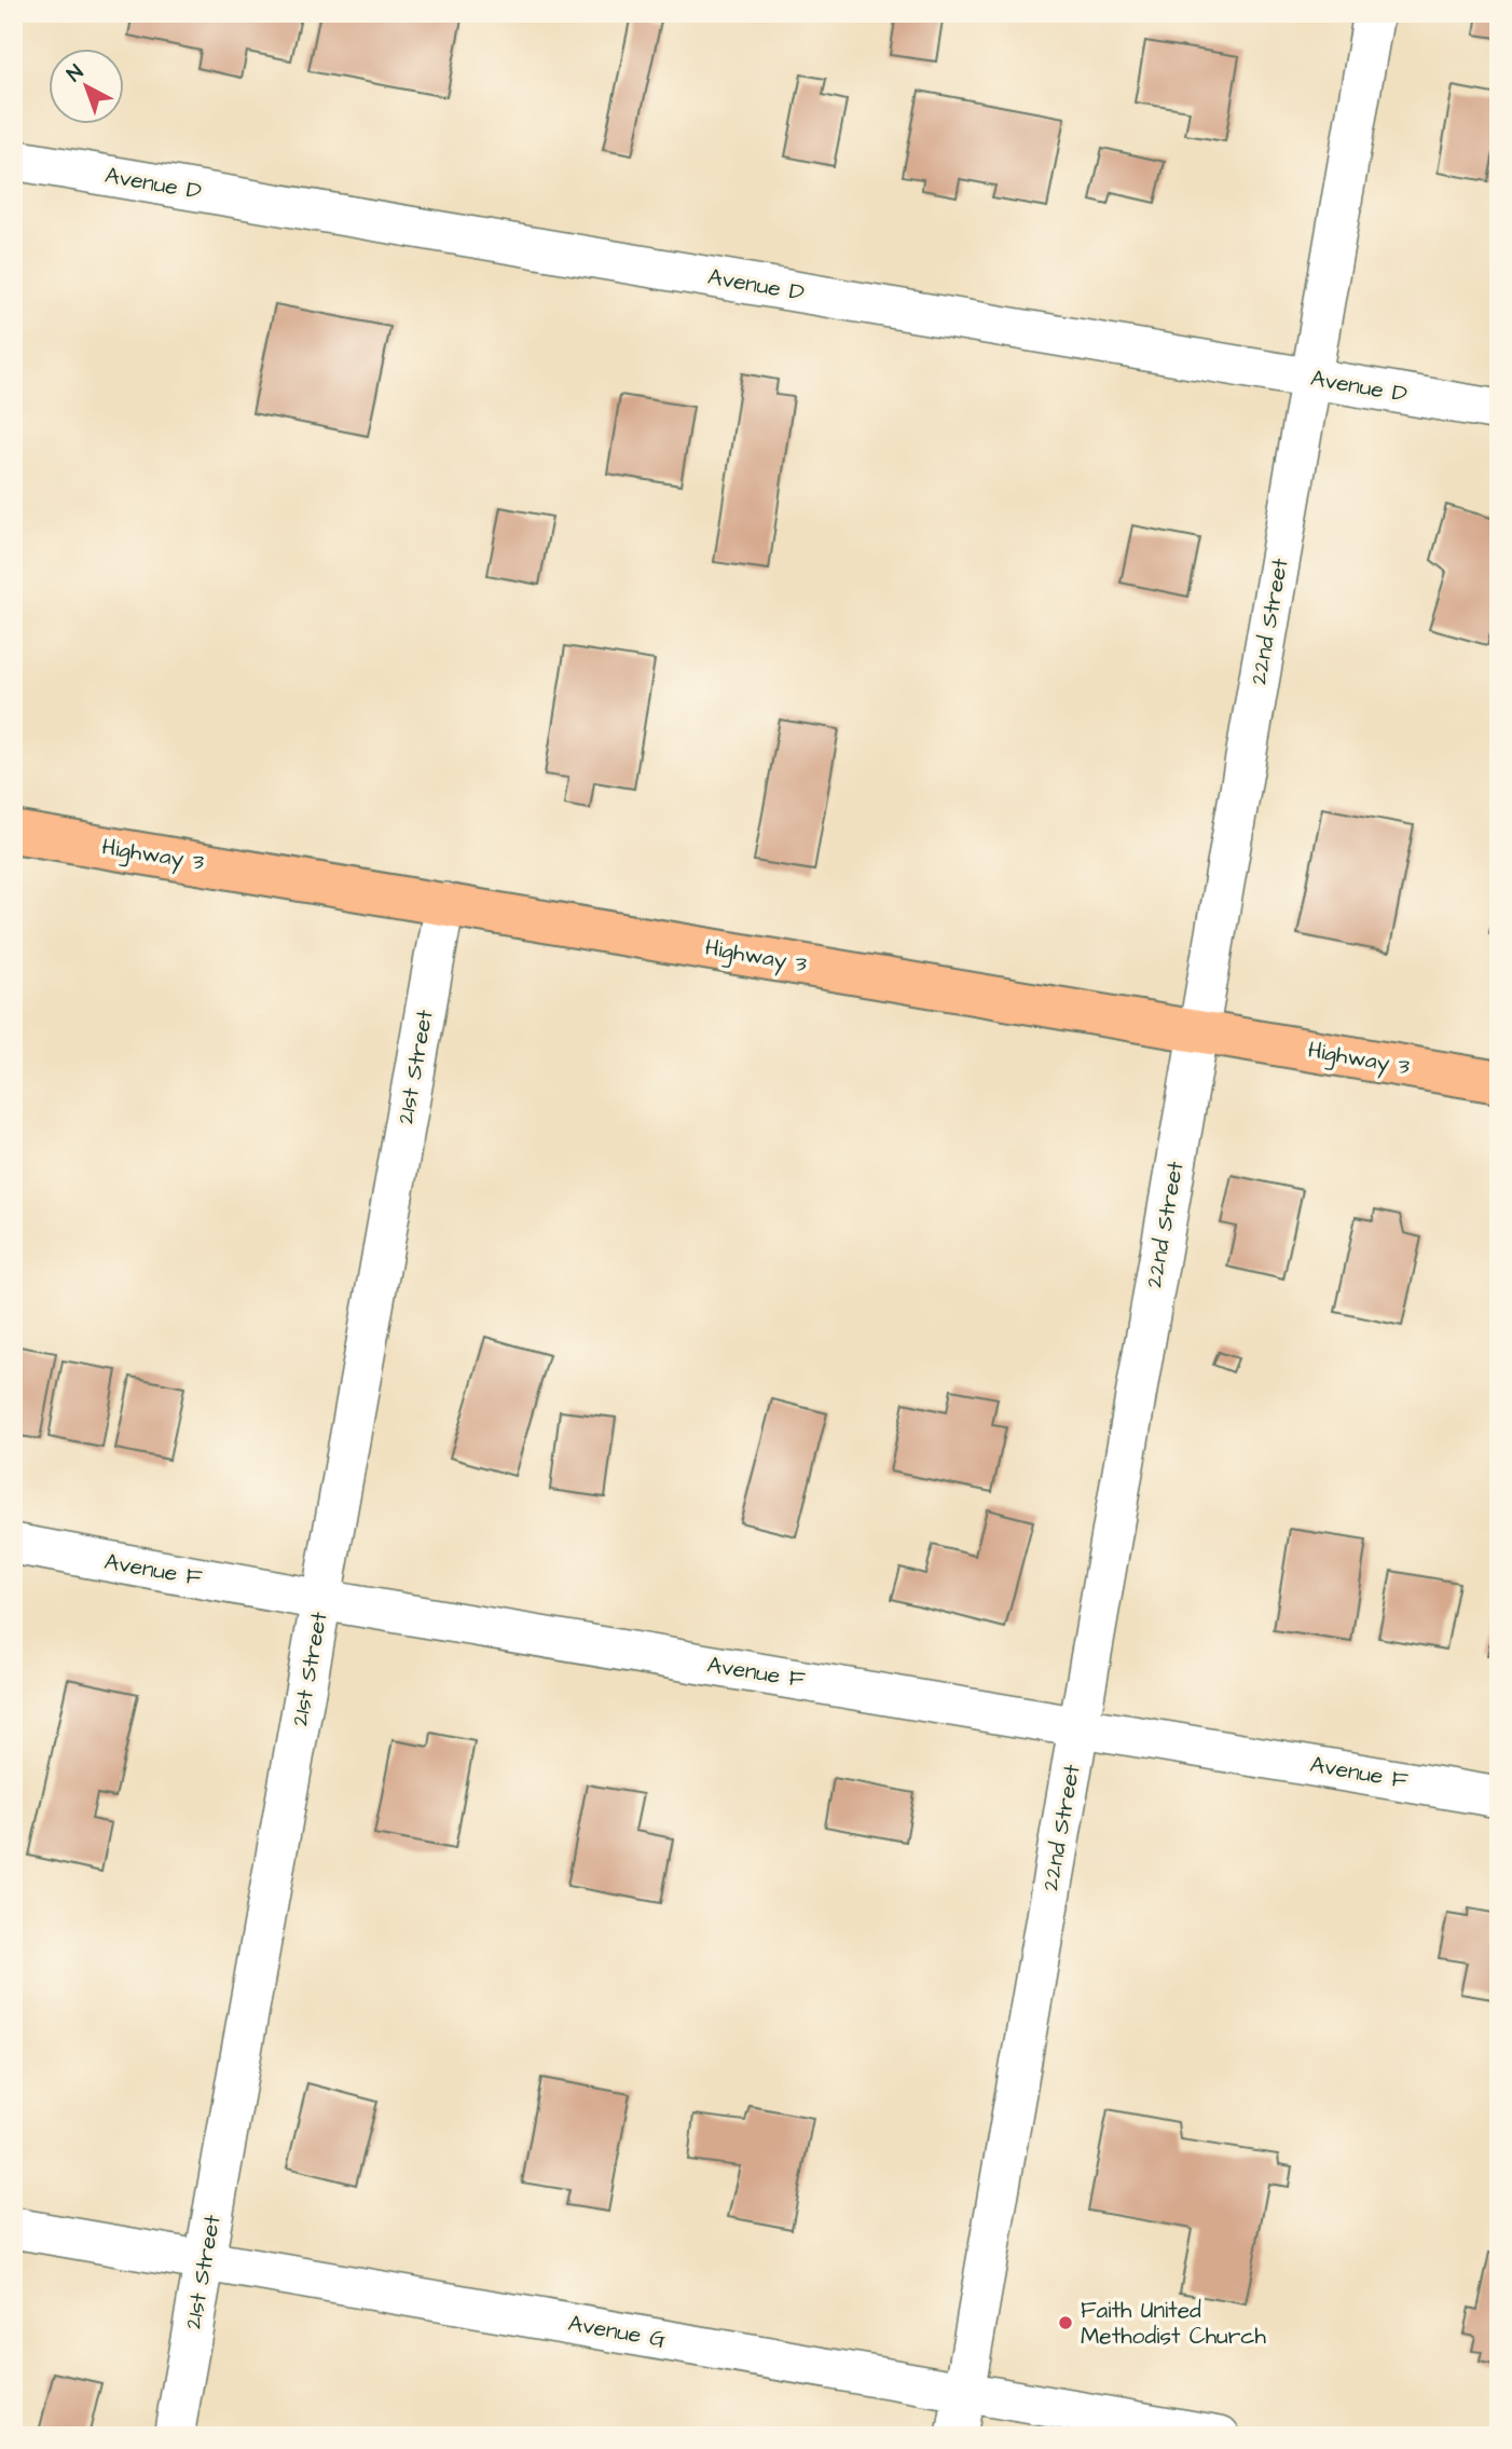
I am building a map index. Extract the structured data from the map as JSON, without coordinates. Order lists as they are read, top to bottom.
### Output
{
  "streets": {
    "main road": ["Highway 3"],
    "street": [
      "Avenue D",
      "22nd Street",
      "21st Street",
      "Avenue F",
      "Avenue G"
    ]
  },
  "crossings": [
    ["Avenue D", "22nd Street"],
    ["22nd Street", "Highway 3"],
    ["22nd Street", "Avenue F"],
    ["22nd Street", "Avenue G"],
    ["Highway 3", "21st Street"],
    ["21st Street", "Avenue F"],
    ["21st Street", "Avenue G"]
  ],
  "places": ["Faith United Methodist Church"],
  "north": "top left"
}
